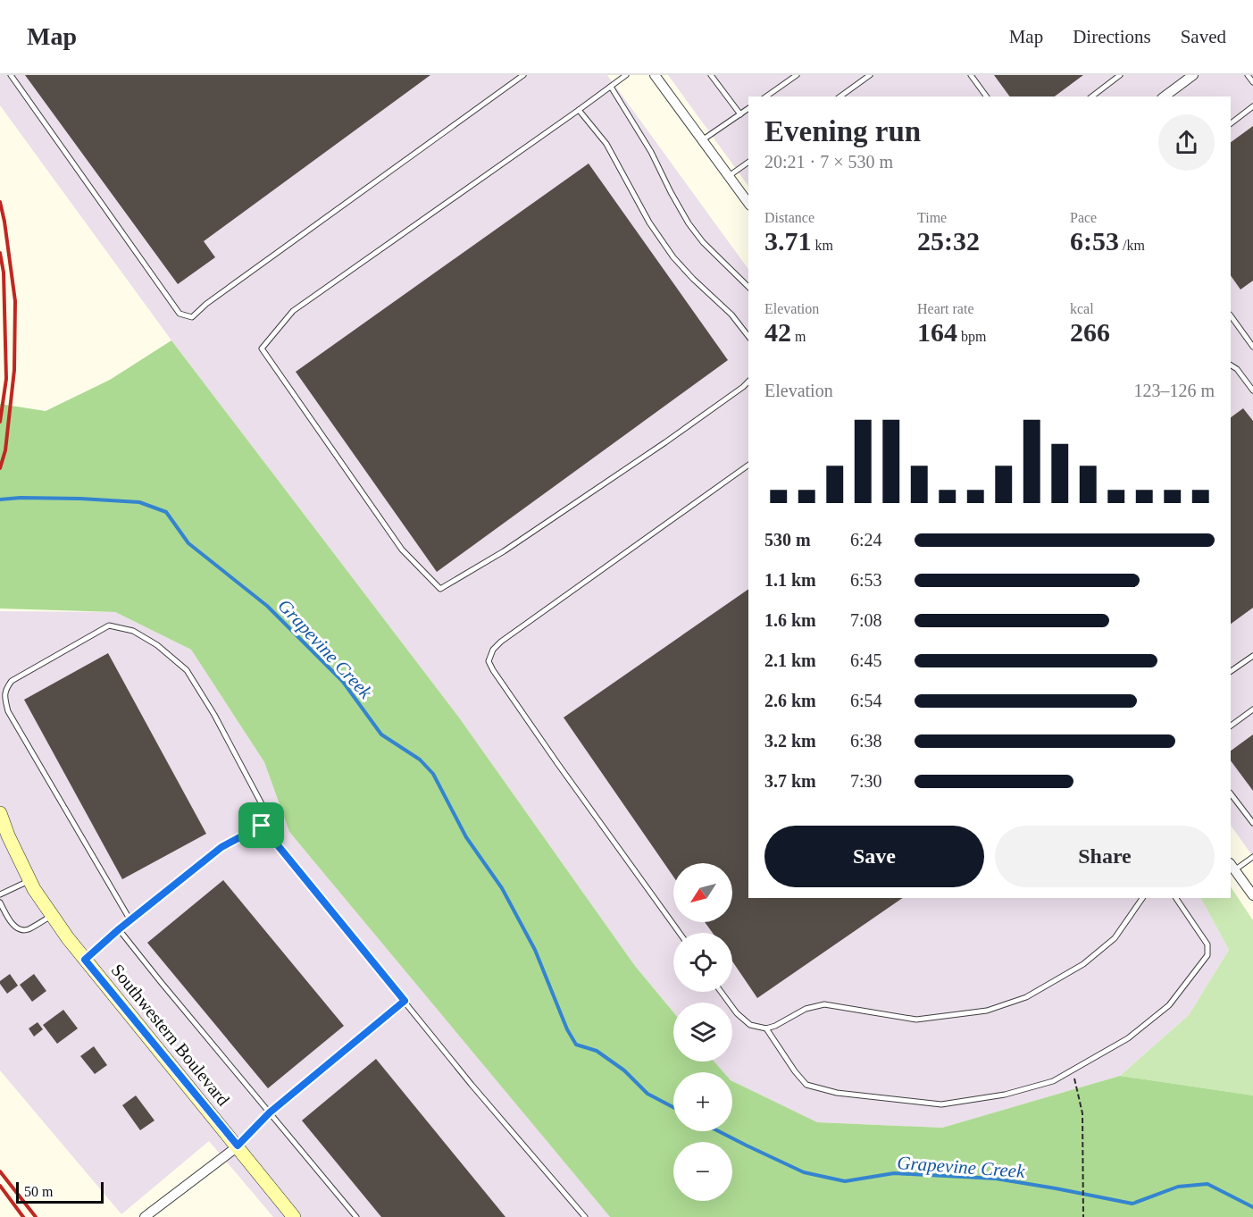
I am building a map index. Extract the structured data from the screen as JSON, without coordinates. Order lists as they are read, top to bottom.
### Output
{
  "streets": {
    "street": ["Southwestern Boulevard"]
  },
  "water": ["Grapevine Creek"],
  "scale_bar": "50 m",
  "north": "bottom left",
  "page": {
    "header": "Map",
    "nav": ["Map", "Directions", "Saved"],
    "heading": ["Evening run", "20:21 · 7 × 530 m"],
    "stats": [
      ["Distance", "3.71 km"],
      ["Time", "25:32"],
      ["Pace", "6:53 /km"],
      ["Elevation", "42 m"],
      ["Heart rate", "164 bpm"],
      ["kcal", "266"]
    ],
    "chart": ["Elevation", "123–126 m"],
    "list": [
      {
        "name": "530 m",
        "note": "6:24"
      },
      {
        "name": "1.1 km",
        "note": "6:53"
      },
      {
        "name": "1.6 km",
        "note": "7:08"
      },
      {
        "name": "2.1 km",
        "note": "6:45"
      },
      {
        "name": "2.6 km",
        "note": "6:54"
      },
      {
        "name": "3.2 km",
        "note": "6:38"
      },
      {
        "name": "3.7 km",
        "note": "7:30"
      }
    ],
    "buttons": ["Save", "Share"],
    "map_buttons": ["+", "−"],
    "scale": "50 m"
  }
}
